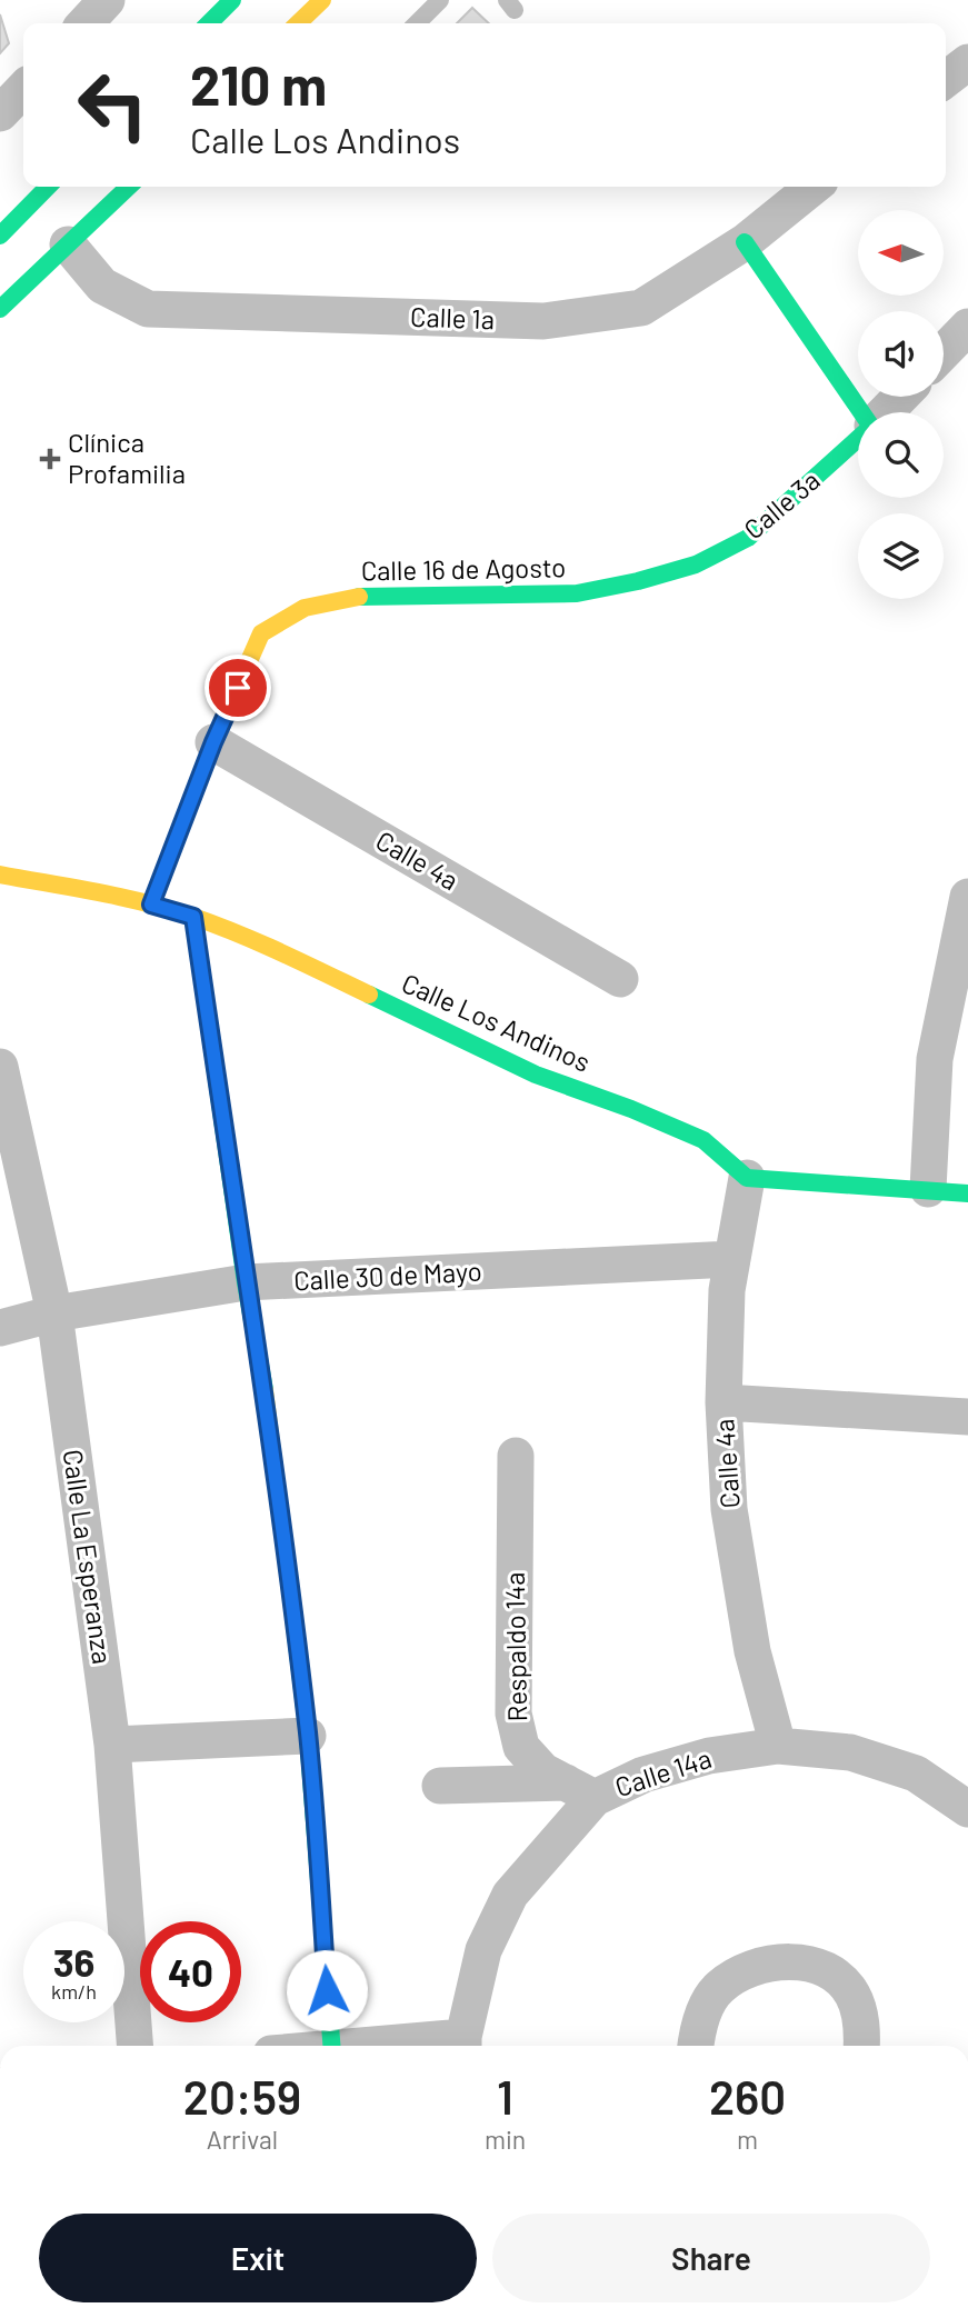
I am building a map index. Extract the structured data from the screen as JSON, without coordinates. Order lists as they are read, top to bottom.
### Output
{
  "streets": {
    "street": [
      "Calle 1a",
      "Calle 3a",
      "Calle 16 de Agosto",
      "Calle 4a",
      "Calle Los Andinos",
      "Calle 30 de Mayo",
      "Calle La Esperanza",
      "Respaldo 14a",
      "Calle 14a"
    ]
  },
  "crossings": [
    ["Calle 3a", "Calle 16 de Agosto"],
    ["Calle 16 de Agosto", "Calle 4a"],
    ["Calle 16 de Agosto", "Calle Los Andinos"],
    ["Calle 4a", "Calle Los Andinos"],
    ["Calle 4a", "Calle 30 de Mayo"],
    ["Calle 4a", "Calle 14a"],
    ["Calle 30 de Mayo", "Calle La Esperanza"],
    ["Respaldo 14a", "Calle 14a"]
  ],
  "places": {
    "health": ["Clínica Profamilia"]
  },
  "north": "left",
  "page": {
    "turn": ["210 m", "Calle Los Andinos"],
    "speed": "36 km/h",
    "limit": "40",
    "eta": [
      "20:59",
      "Arrival",
      "1",
      "min",
      "260",
      "m"
    ],
    "buttons": ["Exit", "Share"]
  }
}
